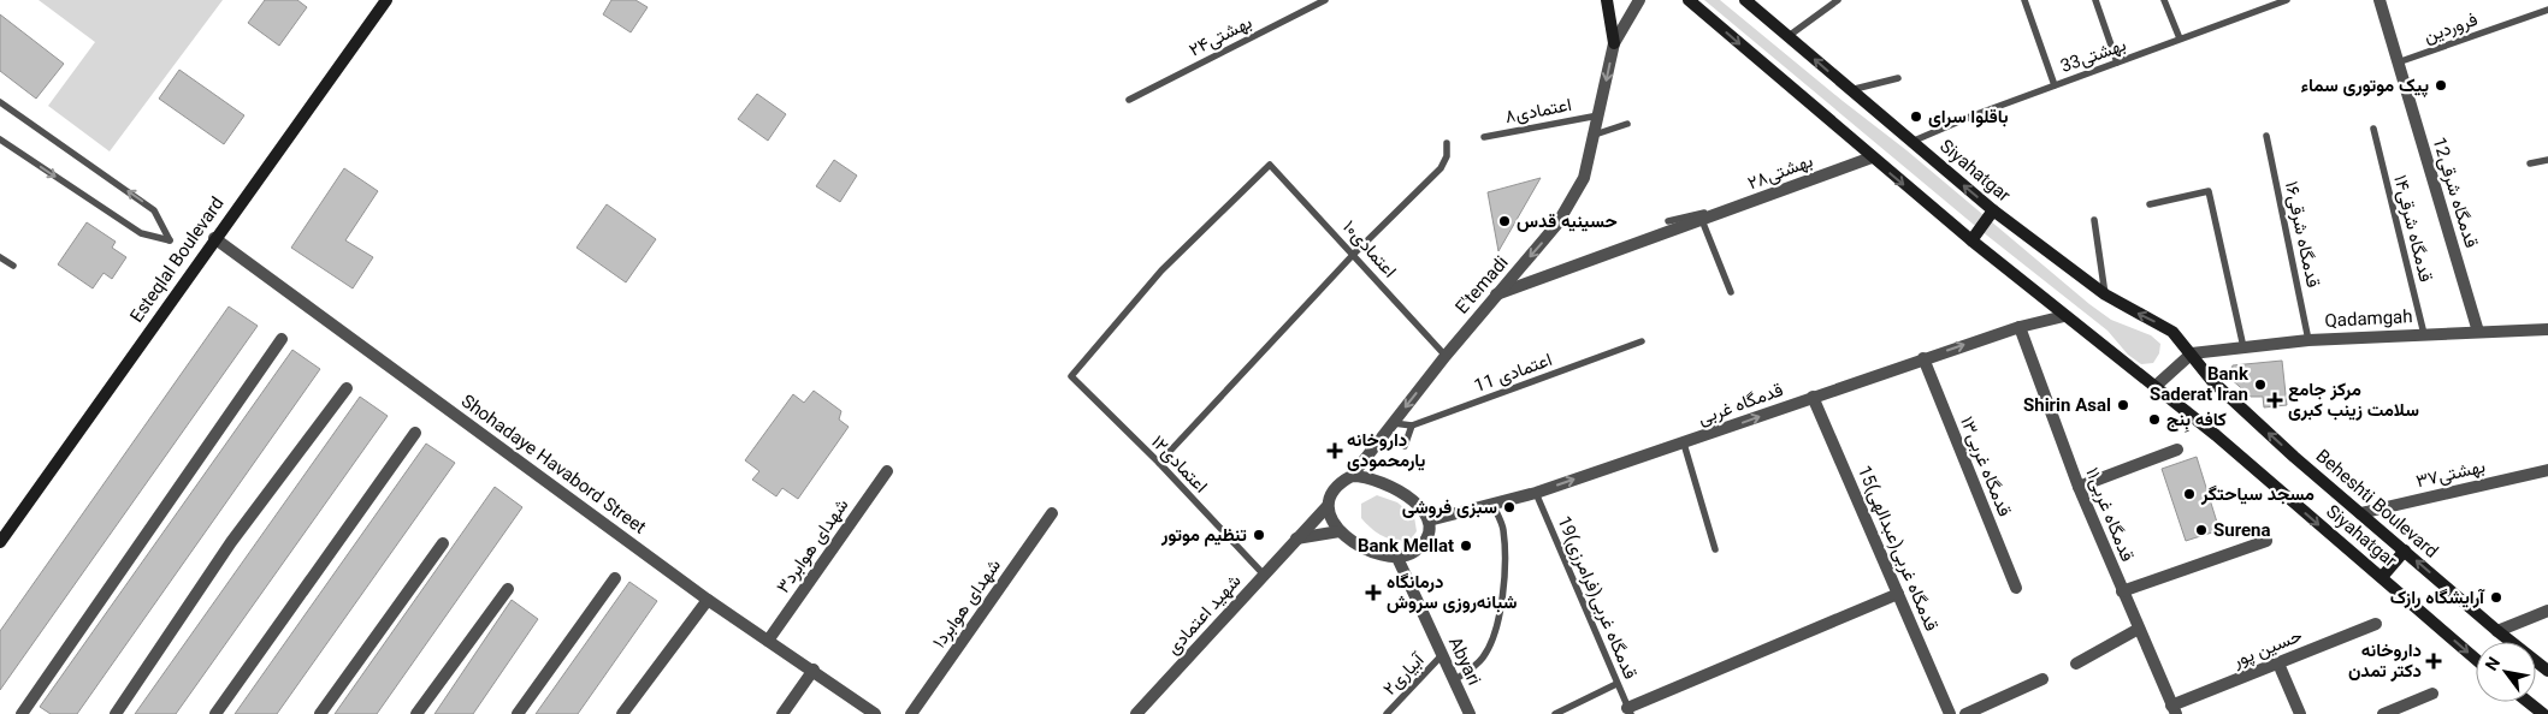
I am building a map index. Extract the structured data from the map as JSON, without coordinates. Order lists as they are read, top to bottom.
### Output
{
  "streets": {
    "main road": ["Siyahatgar", "Esteqlal Boulevard", "Beheshti Boulevard"],
    "street": [
      "۲۸بهشتی",
      "12قدمگاه شرقی",
      "E'temadi",
      "Qadamgah",
      "قدمگاه غربی",
      "Shohadaye Havabord Street",
      "قدمگاه غربی۱۳",
      "بهشتی۳۷",
      "قدمگاه غربی۱۱",
      "۳شهدای هوابرد",
      "15قدمگاه غربی(عبدالهی)",
      "شهدای هوابرد۱",
      "شهید اعتمادی",
      "حسین پور",
      "Abyari"
    ],
    "lane": [
      "فروردین",
      "۲۴بهشتی",
      "33بهشتی",
      "اعتمادی۸",
      "قدمگاه شرقی۱۴",
      "قدمگاه شرقی۱۶",
      "اعتمادی۱۰",
      "11 اعتمادی",
      "اعتمادی۱۲",
      "19قدمگاه غربی(فرامرزی)",
      "آبیاری۲"
    ]
  },
  "crossings": [
    ["فروردین", "12قدمگاه شرقی"],
    ["33بهشتی", "Siyahatgar"],
    ["اعتمادی۸", "E'temadi"],
    ["Siyahatgar", "Qadamgah"],
    ["Siyahatgar", "Beheshti Boulevard"],
    ["۲۸بهشتی", "E'temadi"],
    ["12قدمگاه شرقی", "Qadamgah"],
    ["قدمگاه شرقی۱۴", "Qadamgah"],
    ["قدمگاه شرقی۱۶", "Qadamgah"],
    ["اعتمادی۱۰", "E'temadi"],
    ["اعتمادی۱۰", "اعتمادی۱۲"],
    ["Esteqlal Boulevard", "Shohadaye Havabord Street"],
    ["E'temadi", "11 اعتمادی"],
    ["E'temadi", "قدمگاه غربی"],
    ["E'temadi", "شهید اعتمادی"],
    ["E'temadi", "Abyari"],
    ["Qadamgah", "Beheshti Boulevard"],
    ["قدمگاه غربی", "قدمگاه غربی۱۳"],
    ["قدمگاه غربی", "قدمگاه غربی۱۱"],
    ["قدمگاه غربی", "15قدمگاه غربی(عبدالهی)"],
    ["قدمگاه غربی", "19قدمگاه غربی(فرامرزی)"],
    ["قدمگاه غربی", "شهید اعتمادی"],
    ["قدمگاه غربی", "Abyari"],
    ["Shohadaye Havabord Street", "۳شهدای هوابرد"],
    ["اعتمادی۱۲", "شهید اعتمادی"],
    ["بهشتی۳۷", "Beheshti Boulevard"],
    ["قدمگاه غربی۱۱", "حسین پور"],
    ["شهید اعتمادی", "Abyari"],
    ["Abyari", "آبیاری۲"]
  ],
  "one_way": ["E'temadi", "قدمگاه غربی", "Beheshti Boulevard"],
  "places": {
    "other": [
      "پیک موتوری سماء",
      "باقلوا سرای",
      "حسینیه قدس",
      "Bank Saderat Iran",
      "Shirin Asal",
      "کافه بِنج",
      "مسجد سیاحتگر",
      "سبزی فروشی",
      "Surena",
      "تنظیم موتور",
      "Bank Mellat",
      "آرایشگاه رازک"
    ],
    "health": [
      "مرکز جامع سلامت زینب کبری",
      "داروخانه یارمحمودی",
      "درمانگاه شبانه‌روزی سروش",
      "داروخانه دکتر تمدن"
    ]
  },
  "north": "top left"
}
